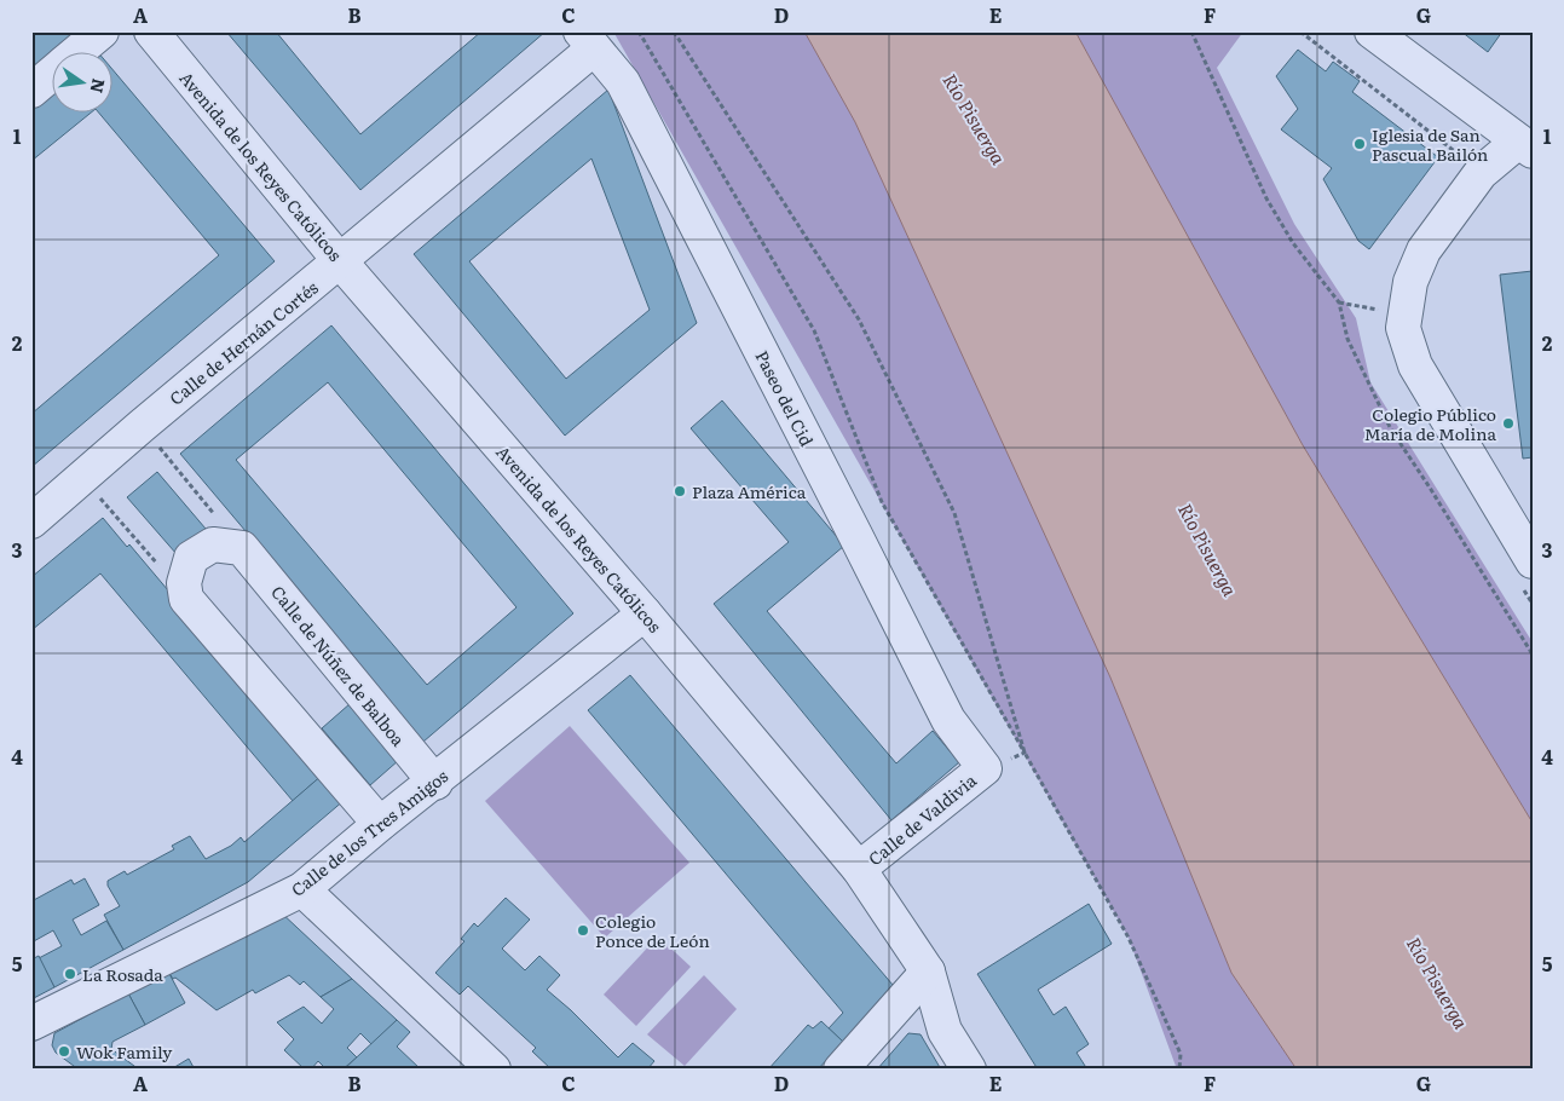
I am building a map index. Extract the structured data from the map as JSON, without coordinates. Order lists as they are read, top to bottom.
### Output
{
  "streets": {
    "street": [
      "Avenida de los Reyes Católicos",
      "Calle de Hernán Cortés",
      "Paseo del Cid",
      "Calle de Núñez de Balboa",
      "Calle de Valdivia",
      "Calle de los Tres Amigos"
    ]
  },
  "crossings": [
    ["Avenida de los Reyes Católicos", "Calle de Hernán Cortés"],
    ["Avenida de los Reyes Católicos", "Calle de Valdivia"],
    ["Avenida de los Reyes Católicos", "Calle de los Tres Amigos"],
    ["Calle de Hernán Cortés", "Paseo del Cid"],
    ["Paseo del Cid", "Calle de Valdivia"],
    ["Calle de Núñez de Balboa", "Calle de los Tres Amigos"]
  ],
  "water": ["Río Pisuerga"],
  "places": [
    "Iglesia de San Pascual Bailón",
    "Colegio Público María de Molina",
    "Plaza América",
    "Colegio Ponce de León",
    "La Rosada",
    "Wok Family"
  ],
  "north": "right",
  "grid": {
    "columns": [
      "A",
      "B",
      "C",
      "D",
      "E",
      "F",
      "G"
    ],
    "rows": [
      "1",
      "2",
      "3",
      "4",
      "5"
    ]
  }
}
